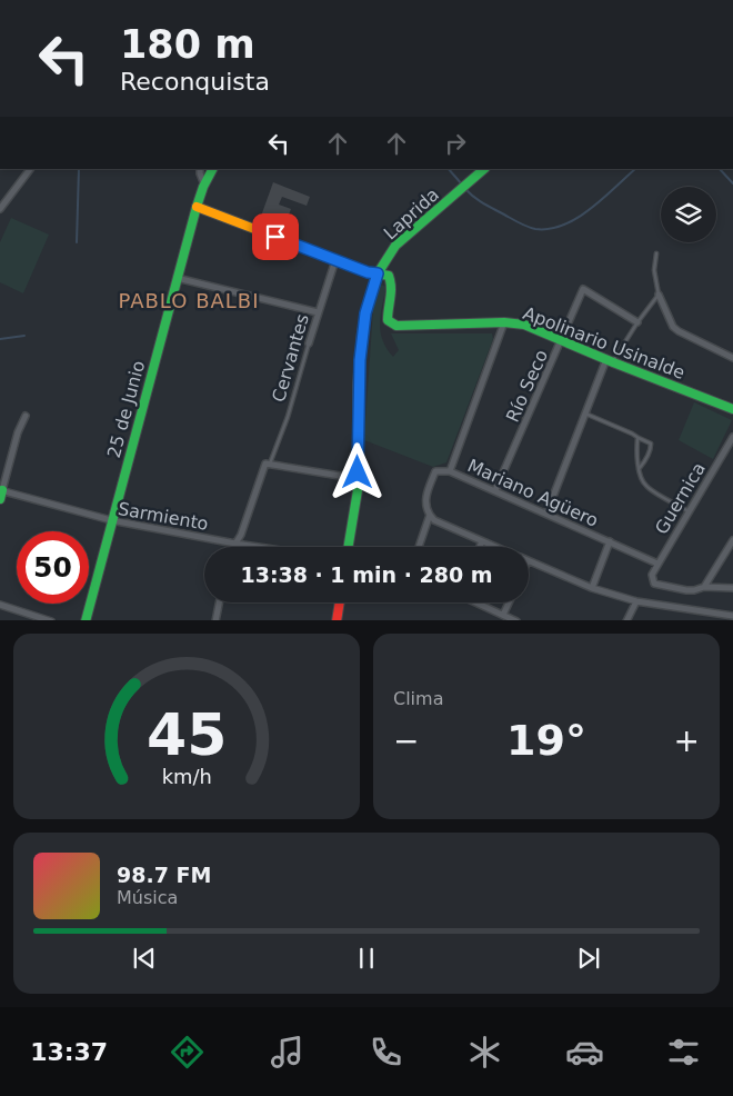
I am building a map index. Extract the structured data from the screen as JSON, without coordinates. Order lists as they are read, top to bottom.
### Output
{
  "streets": {
    "street": [
      "Laprida",
      "Apolinario Usinalde",
      "Cervantes",
      "Río Seco",
      "25 de Junio",
      "Mariano Agüero",
      "Guernica",
      "Sarmiento"
    ]
  },
  "crossings": [
    ["Laprida", "Apolinario Usinalde"],
    ["Apolinario Usinalde", "Río Seco"],
    ["Apolinario Usinalde", "Mariano Agüero"],
    ["Cervantes", "Sarmiento"],
    ["Río Seco", "Mariano Agüero"],
    ["25 de Junio", "Sarmiento"],
    ["Mariano Agüero", "Guernica"]
  ],
  "districts": ["PABLO BALBI"],
  "page": {
    "turn": ["180 m", "Reconquista"],
    "limit": "50",
    "trip": "13:38 · 1 min · 280 m",
    "tile": "Clima",
    "heat": ["−", "19°", "+"],
    "song": ["98.7 FM", "Música"],
    "tabs": "13:37",
    "gauge": ["45", "km/h"]
  }
}
